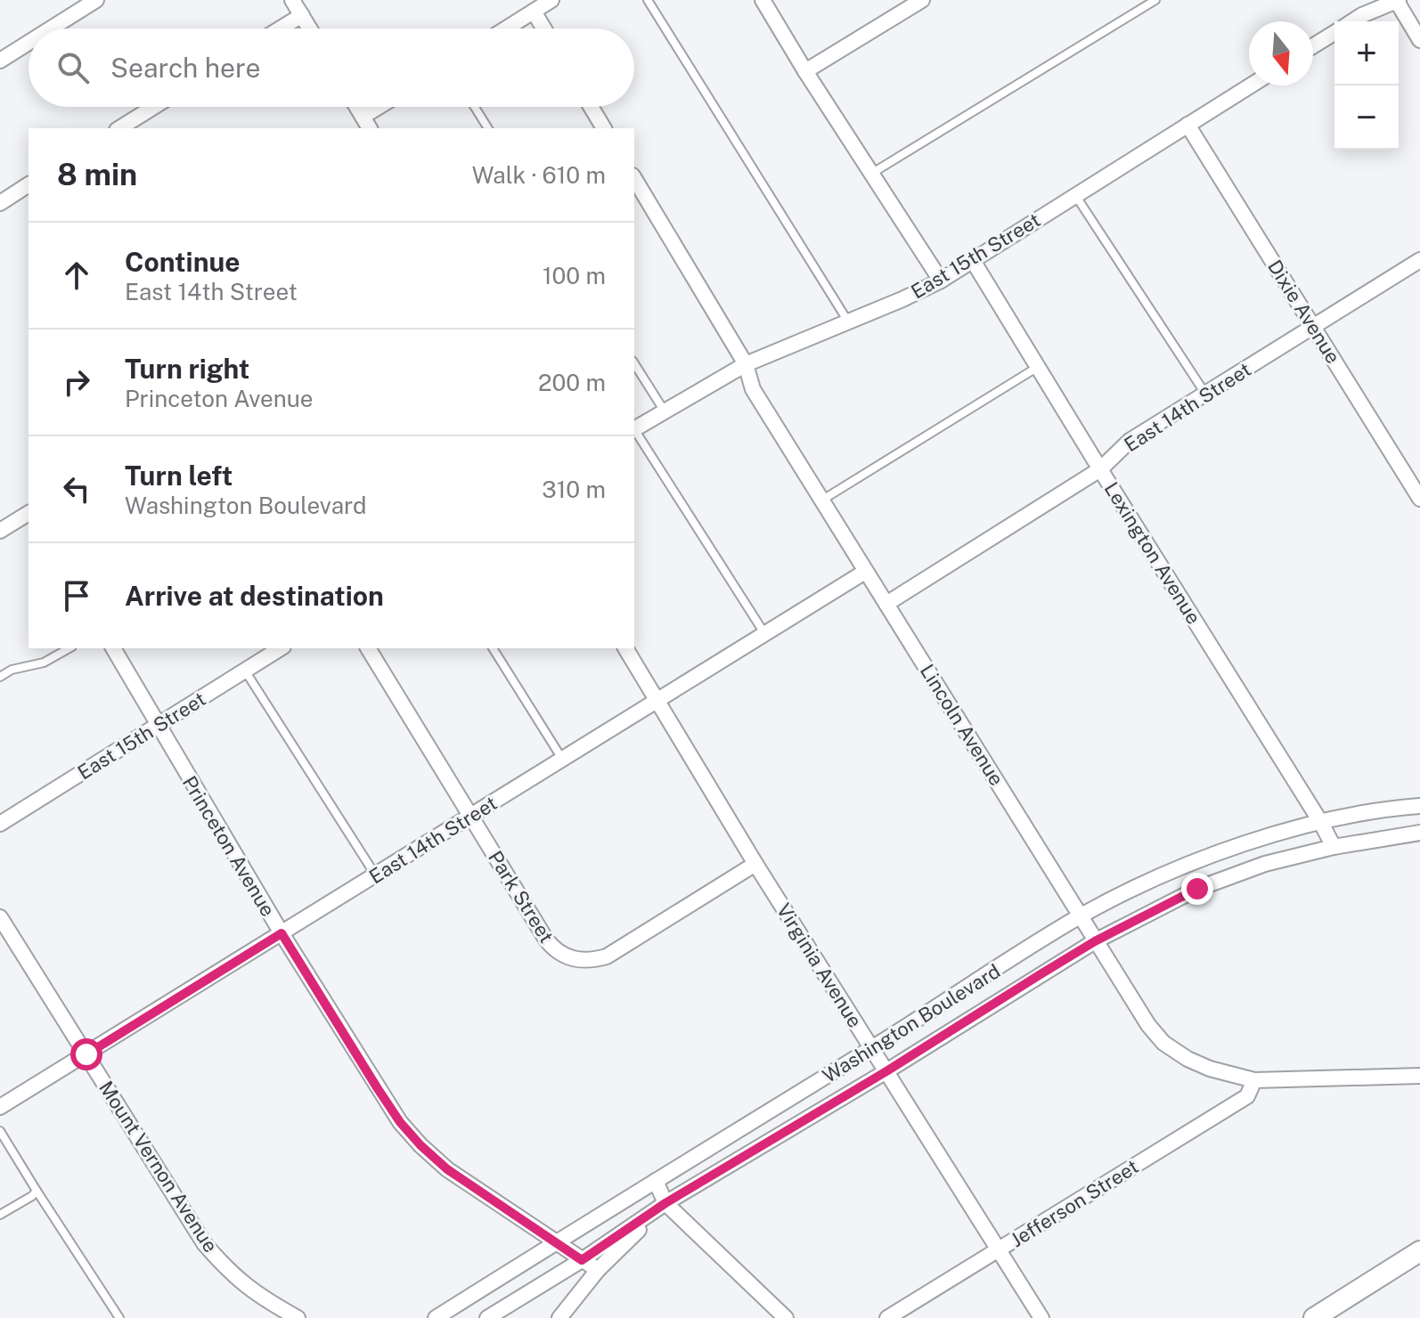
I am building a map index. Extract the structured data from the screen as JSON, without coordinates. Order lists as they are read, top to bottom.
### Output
{
  "streets": {
    "street": [
      "East 15th Street",
      "Dixie Avenue",
      "East 14th Street",
      "Lexington Avenue",
      "Lincoln Avenue",
      "Princeton Avenue",
      "Park Street",
      "Virginia Avenue",
      "Washington Boulevard",
      "Mount Vernon Avenue",
      "Jefferson Street"
    ]
  },
  "crossings": [
    ["East 15th Street", "Dixie Avenue"],
    ["East 15th Street", "Lexington Avenue"],
    ["East 15th Street", "Lincoln Avenue"],
    ["East 15th Street", "Princeton Avenue"],
    ["Dixie Avenue", "East 14th Street"],
    ["East 14th Street", "Lexington Avenue"],
    ["East 14th Street", "Lincoln Avenue"],
    ["East 14th Street", "Princeton Avenue"],
    ["East 14th Street", "Park Street"],
    ["East 14th Street", "Virginia Avenue"],
    ["East 14th Street", "Mount Vernon Avenue"],
    ["Lexington Avenue", "Washington Boulevard"],
    ["Lincoln Avenue", "Washington Boulevard"],
    ["Lincoln Avenue", "Jefferson Street"],
    ["Princeton Avenue", "Washington Boulevard"],
    ["Park Street", "Virginia Avenue"],
    ["Virginia Avenue", "Washington Boulevard"],
    ["Virginia Avenue", "Jefferson Street"]
  ],
  "north": "bottom",
  "page": {
    "map_buttons": ["+", "−"],
    "search": "Search here",
    "heading": ["8 min", "Walk · 610 m"],
    "list": [
      ["Continue", "East 14th Street", "100 m"],
      ["Turn right", "Princeton Avenue", "200 m"],
      ["Turn left", "Washington Boulevard", "310 m"],
      "Arrive at destination"
    ]
  }
}
